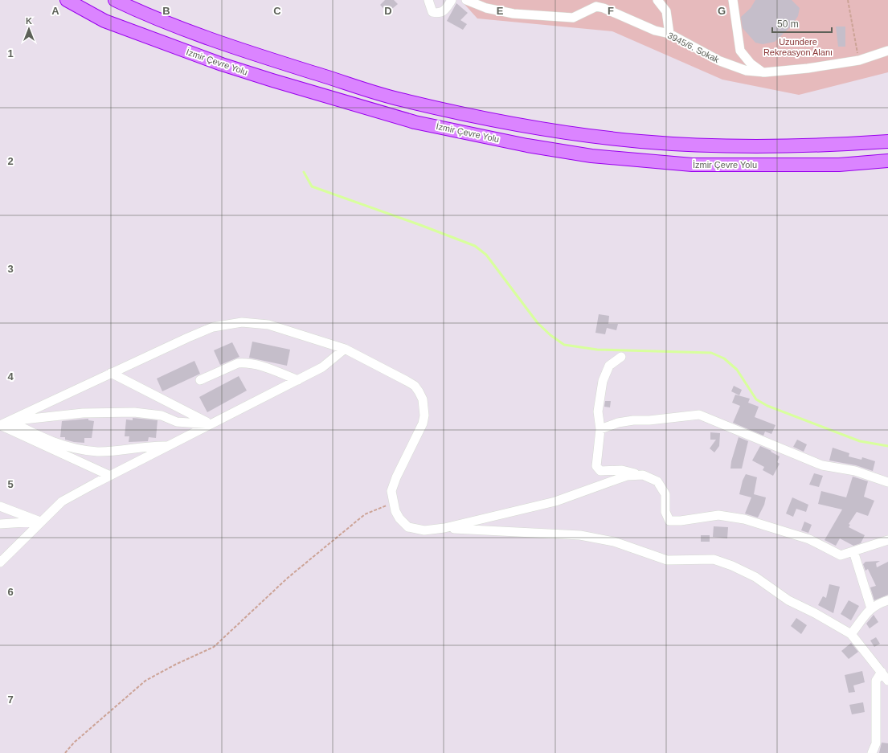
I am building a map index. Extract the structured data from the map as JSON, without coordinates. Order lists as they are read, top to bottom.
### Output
{
  "streets": {
    "highway": ["İzmir Çevre Yolu"],
    "street": ["3945/6. Sokak"]
  },
  "parks": ["Uzundere Rekreasyon Alanı"],
  "scale_bar": "50 m",
  "north": "top",
  "grid": {
    "columns": [
      "A",
      "B",
      "C",
      "D",
      "E",
      "F",
      "G"
    ],
    "rows": [
      "1",
      "2",
      "3",
      "4",
      "5",
      "6",
      "7"
    ]
  }
}
